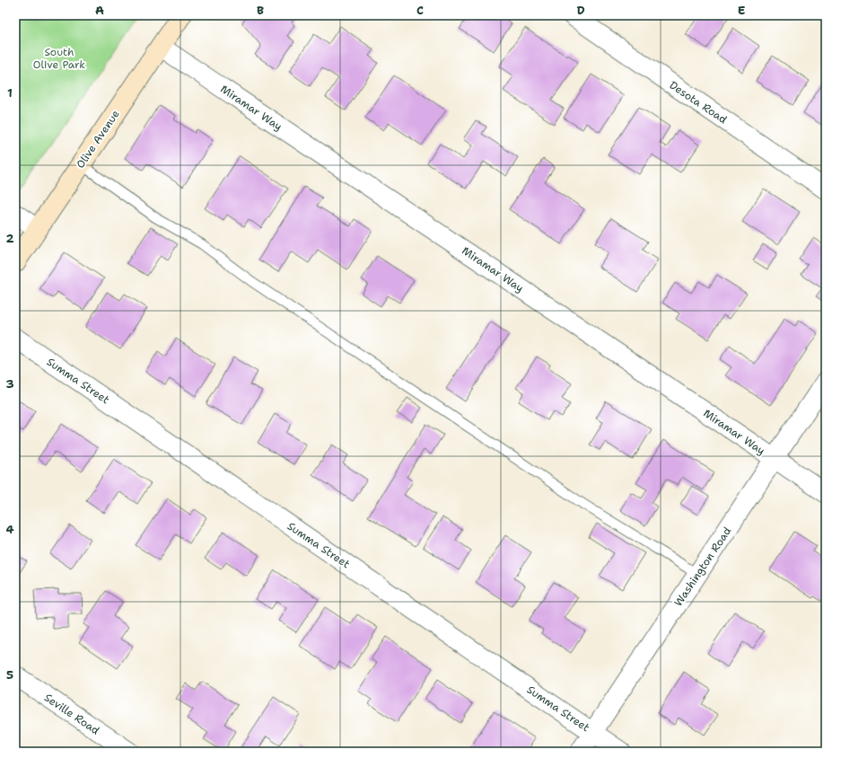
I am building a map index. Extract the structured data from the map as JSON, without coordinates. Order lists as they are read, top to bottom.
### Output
{
  "streets": {
    "street": [
      "Desota Road",
      "Miramar Way",
      "Olive Avenue",
      "Summa Street",
      "Washington Road",
      "Seville Road"
    ]
  },
  "crossings": [
    ["Miramar Way", "Olive Avenue"],
    ["Miramar Way", "Washington Road"],
    ["Summa Street", "Washington Road"]
  ],
  "parks": ["South Olive Park"],
  "grid": {
    "columns": [
      "A",
      "B",
      "C",
      "D",
      "E"
    ],
    "rows": [
      "1",
      "2",
      "3",
      "4",
      "5"
    ]
  }
}
